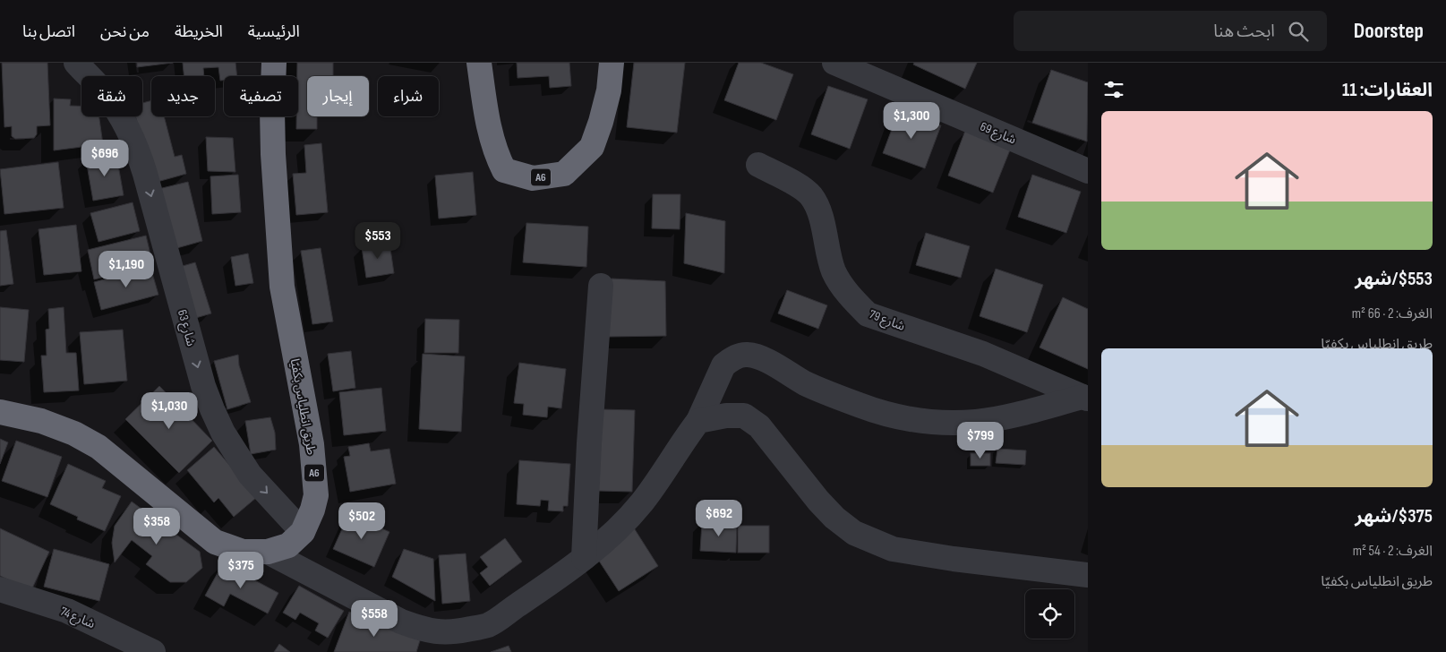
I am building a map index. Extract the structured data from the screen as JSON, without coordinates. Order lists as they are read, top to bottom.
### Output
{
  "streets": {
    "highway": ["A6", "طريق انطلياس بكفيّا"],
    "street": [
      "شارع 69",
      "شارع 79",
      "شارع 63",
      "شارع 74"
    ]
  },
  "crossings": [
    ["شارع 63", "طريق انطلياس بكفيّا"]
  ],
  "one_way": ["شارع 63"],
  "page": {
    "header": "Doorstep",
    "search": "ابحث هنا",
    "nav": [
      "الرئيسية",
      "الخريطة",
      "من نحن",
      "اتصل بنا"
    ],
    "heading": "العقارات: 11",
    "chip": [
      "شراء",
      "إيجار",
      "تصفية",
      "جديد",
      "شقة"
    ],
    "price": [
      "$1,300",
      "$696",
      "$553",
      "$1,190",
      "$1,030",
      "$799",
      "$692",
      "$502",
      "$358",
      "$375",
      "$558"
    ],
    "list": [
      {
        "name": "$553/شهر",
        "note": "الغرف: 2 · 66 m² · طريق انطلياس بكفيّا"
      },
      {
        "name": "$375/شهر",
        "note": "الغرف: 2 · 54 m² · طريق انطلياس بكفيّا"
      }
    ]
  }
}
